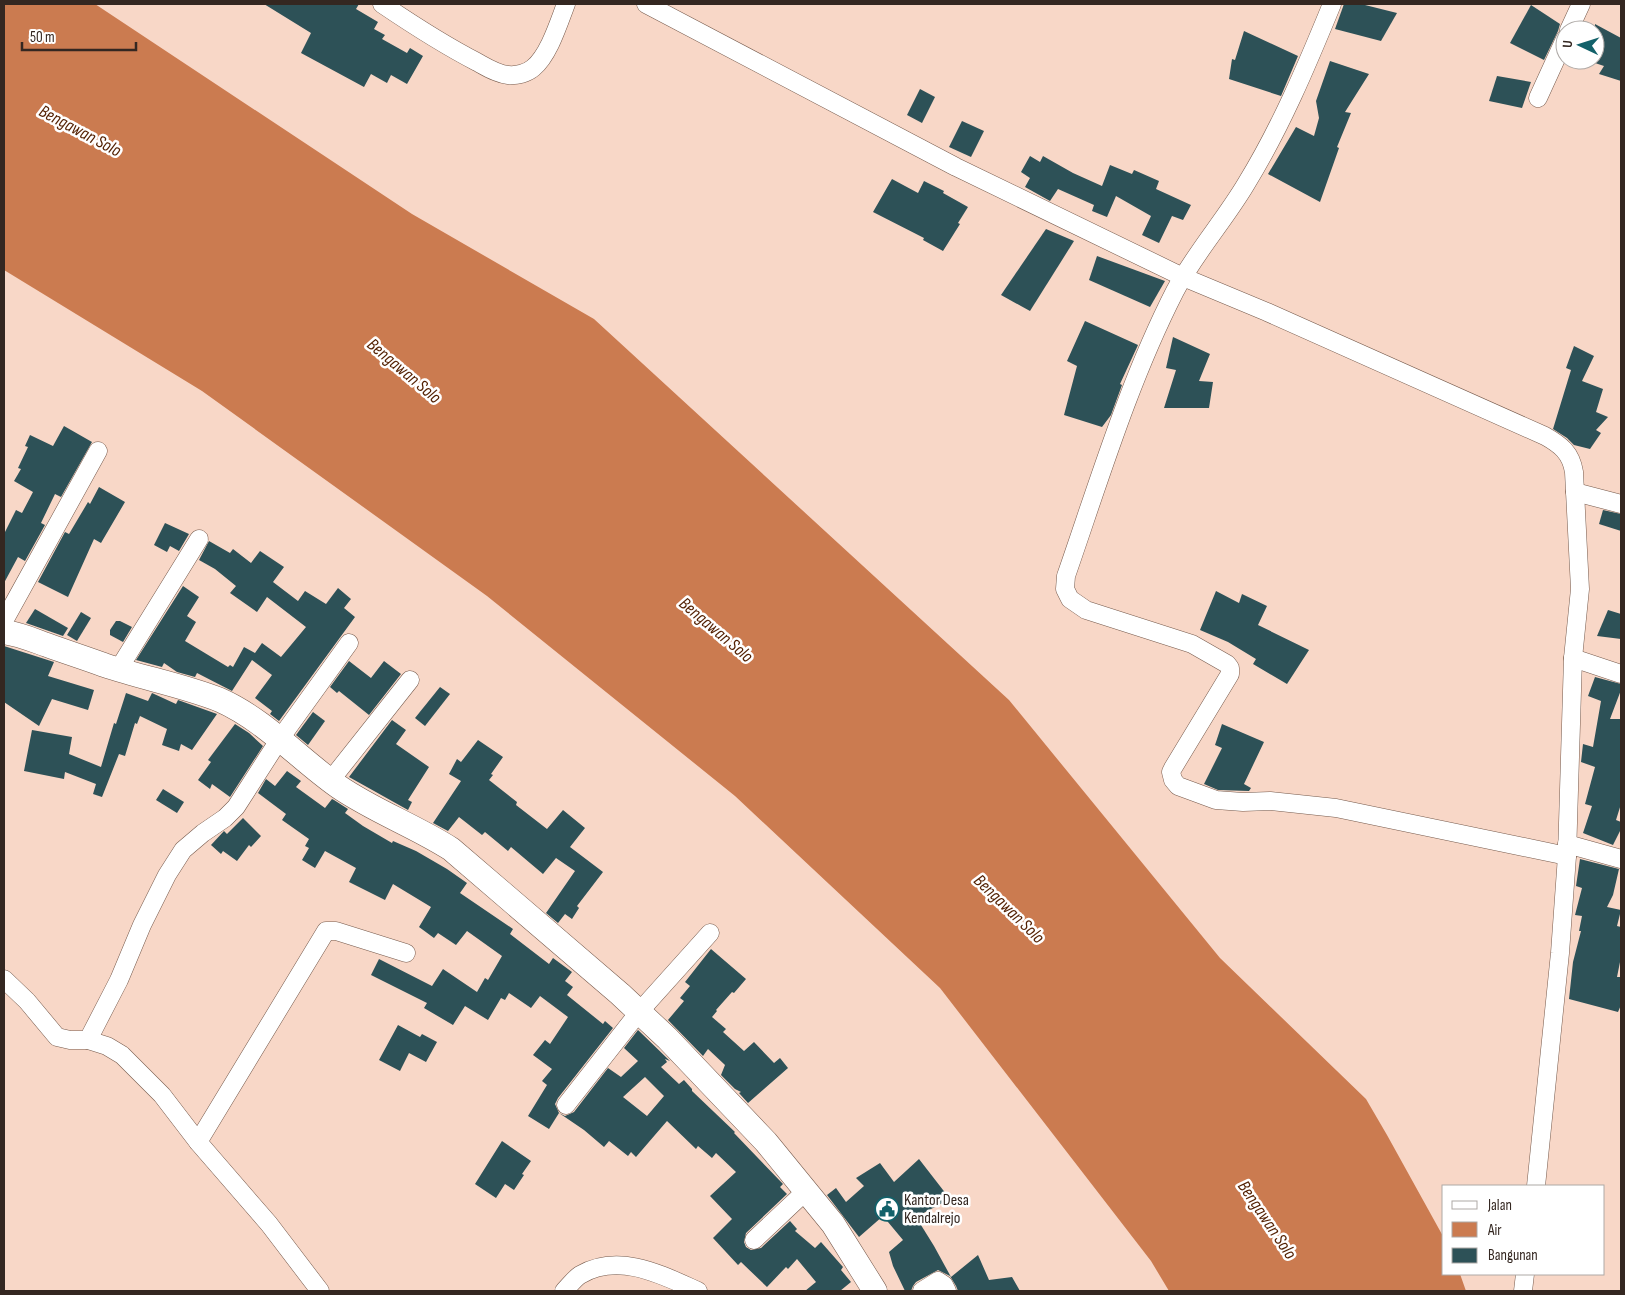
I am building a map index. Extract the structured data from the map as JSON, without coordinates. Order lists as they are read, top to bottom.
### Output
{
  "water": ["Bengawan Solo"],
  "places": {
    "public building": ["Kantor Desa Kendalrejo"]
  },
  "legend": ["Jalan", "Air", "Bangunan"],
  "scale_bar": "50 m",
  "north": "left"
}
